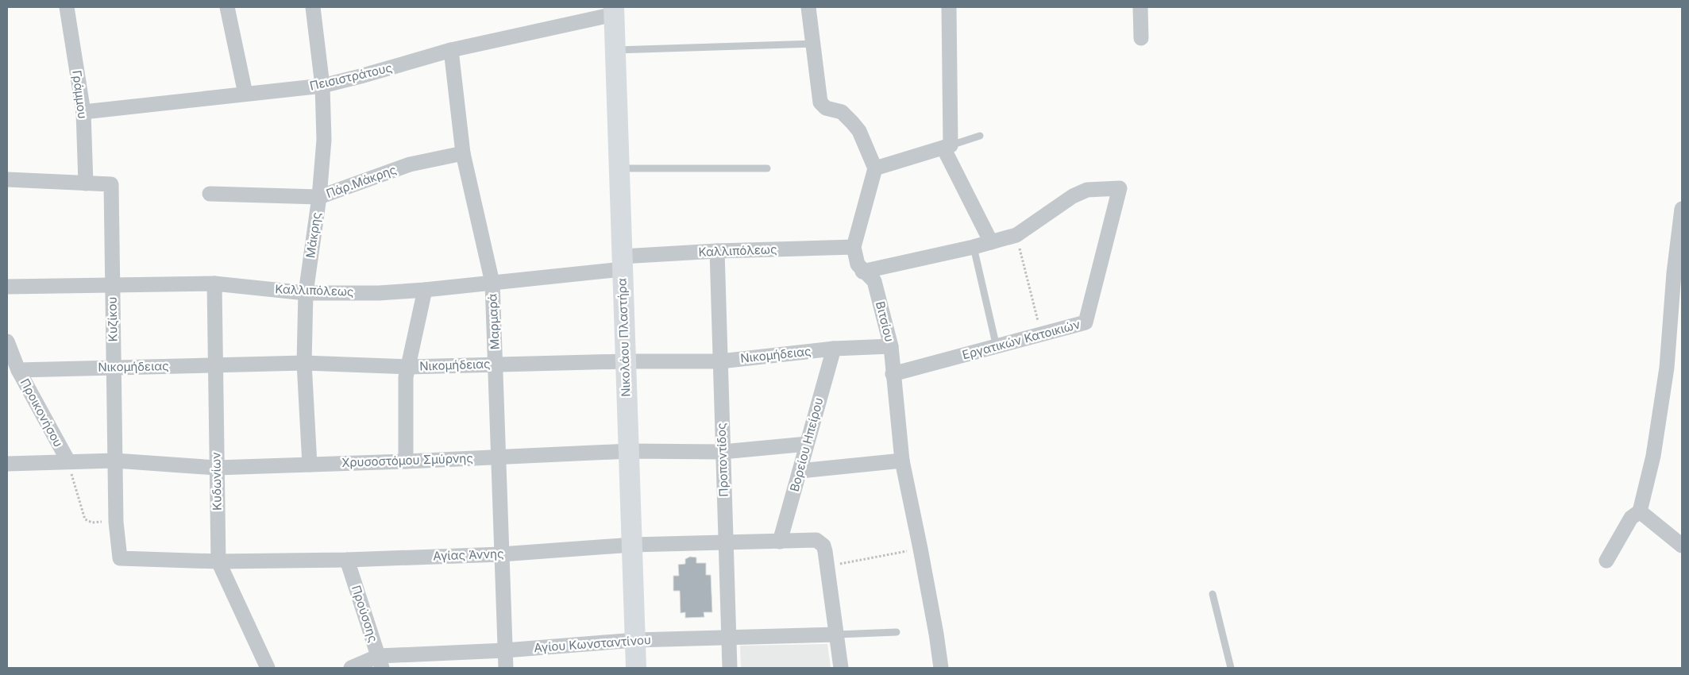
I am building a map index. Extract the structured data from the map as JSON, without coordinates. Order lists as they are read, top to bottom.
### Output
{
  "streets": {
    "main road": ["Νικολάου Πλαστήρα"],
    "street": [
      "Πεισιστράτους",
      "Γράμμου",
      "Πάρ.Μάκρης",
      "Μάκρης",
      "Καλλιπόλεως",
      "Κυζίκου",
      "Μαρμαρά",
      "Βιτσίου",
      "Εργατικών Κατοικιών",
      "Νικομήδειας",
      "Προικονήσου",
      "Βορείου Ηπείρου",
      "Προποντίδος",
      "Χρυσοστόμου Σμύρνης",
      "Κυδωνίων",
      "Αγίας Άννης",
      "Προύσσης",
      "Αγίου Κωνσταντίνου"
    ]
  },
  "crossings": [
    ["Πεισιστράτους", "Γράμμου"],
    ["Πεισιστράτους", "Μάκρης"],
    ["Πεισιστράτους", "Μαρμαρά"],
    ["Πεισιστράτους", "Νικολάου Πλαστήρα"],
    ["Γράμμου", "Κυζίκου"],
    ["Πάρ.Μάκρης", "Μάκρης"],
    ["Πάρ.Μάκρης", "Μαρμαρά"],
    ["Μάκρης", "Καλλιπόλεως"],
    ["Μάκρης", "Νικομήδειας"],
    ["Μάκρης", "Χρυσοστόμου Σμύρνης"],
    ["Καλλιπόλεως", "Κυζίκου"],
    ["Καλλιπόλεως", "Μαρμαρά"],
    ["Καλλιπόλεως", "Βιτσίου"],
    ["Καλλιπόλεως", "Νικολάου Πλαστήρα"],
    ["Καλλιπόλεως", "Προποντίδος"],
    ["Καλλιπόλεως", "Κυδωνίων"],
    ["Κυζίκου", "Νικομήδειας"],
    ["Κυζίκου", "Χρυσοστόμου Σμύρνης"],
    ["Κυζίκου", "Αγίας Άννης"],
    ["Μαρμαρά", "Νικομήδειας"],
    ["Μαρμαρά", "Χρυσοστόμου Σμύρνης"],
    ["Μαρμαρά", "Αγίας Άννης"],
    ["Μαρμαρά", "Αγίου Κωνσταντίνου"],
    ["Βιτσίου", "Εργατικών Κατοικιών"],
    ["Βιτσίου", "Νικομήδειας"],
    ["Νικολάου Πλαστήρα", "Νικομήδειας"],
    ["Νικολάου Πλαστήρα", "Χρυσοστόμου Σμύρνης"],
    ["Νικολάου Πλαστήρα", "Αγίας Άννης"],
    ["Νικολάου Πλαστήρα", "Αγίου Κωνσταντίνου"],
    ["Νικομήδειας", "Προικονήσου"],
    ["Νικομήδειας", "Βορείου Ηπείρου"],
    ["Νικομήδειας", "Προποντίδος"],
    ["Νικομήδειας", "Κυδωνίων"],
    ["Προικονήσου", "Χρυσοστόμου Σμύρνης"],
    ["Βορείου Ηπείρου", "Χρυσοστόμου Σμύρνης"],
    ["Βορείου Ηπείρου", "Αγίας Άννης"],
    ["Προποντίδος", "Χρυσοστόμου Σμύρνης"],
    ["Προποντίδος", "Αγίας Άννης"],
    ["Προποντίδος", "Αγίου Κωνσταντίνου"],
    ["Χρυσοστόμου Σμύρνης", "Κυδωνίων"],
    ["Κυδωνίων", "Αγίας Άννης"],
    ["Αγίας Άννης", "Προύσσης"],
    ["Προύσσης", "Αγίου Κωνσταντίνου"]
  ]
}
